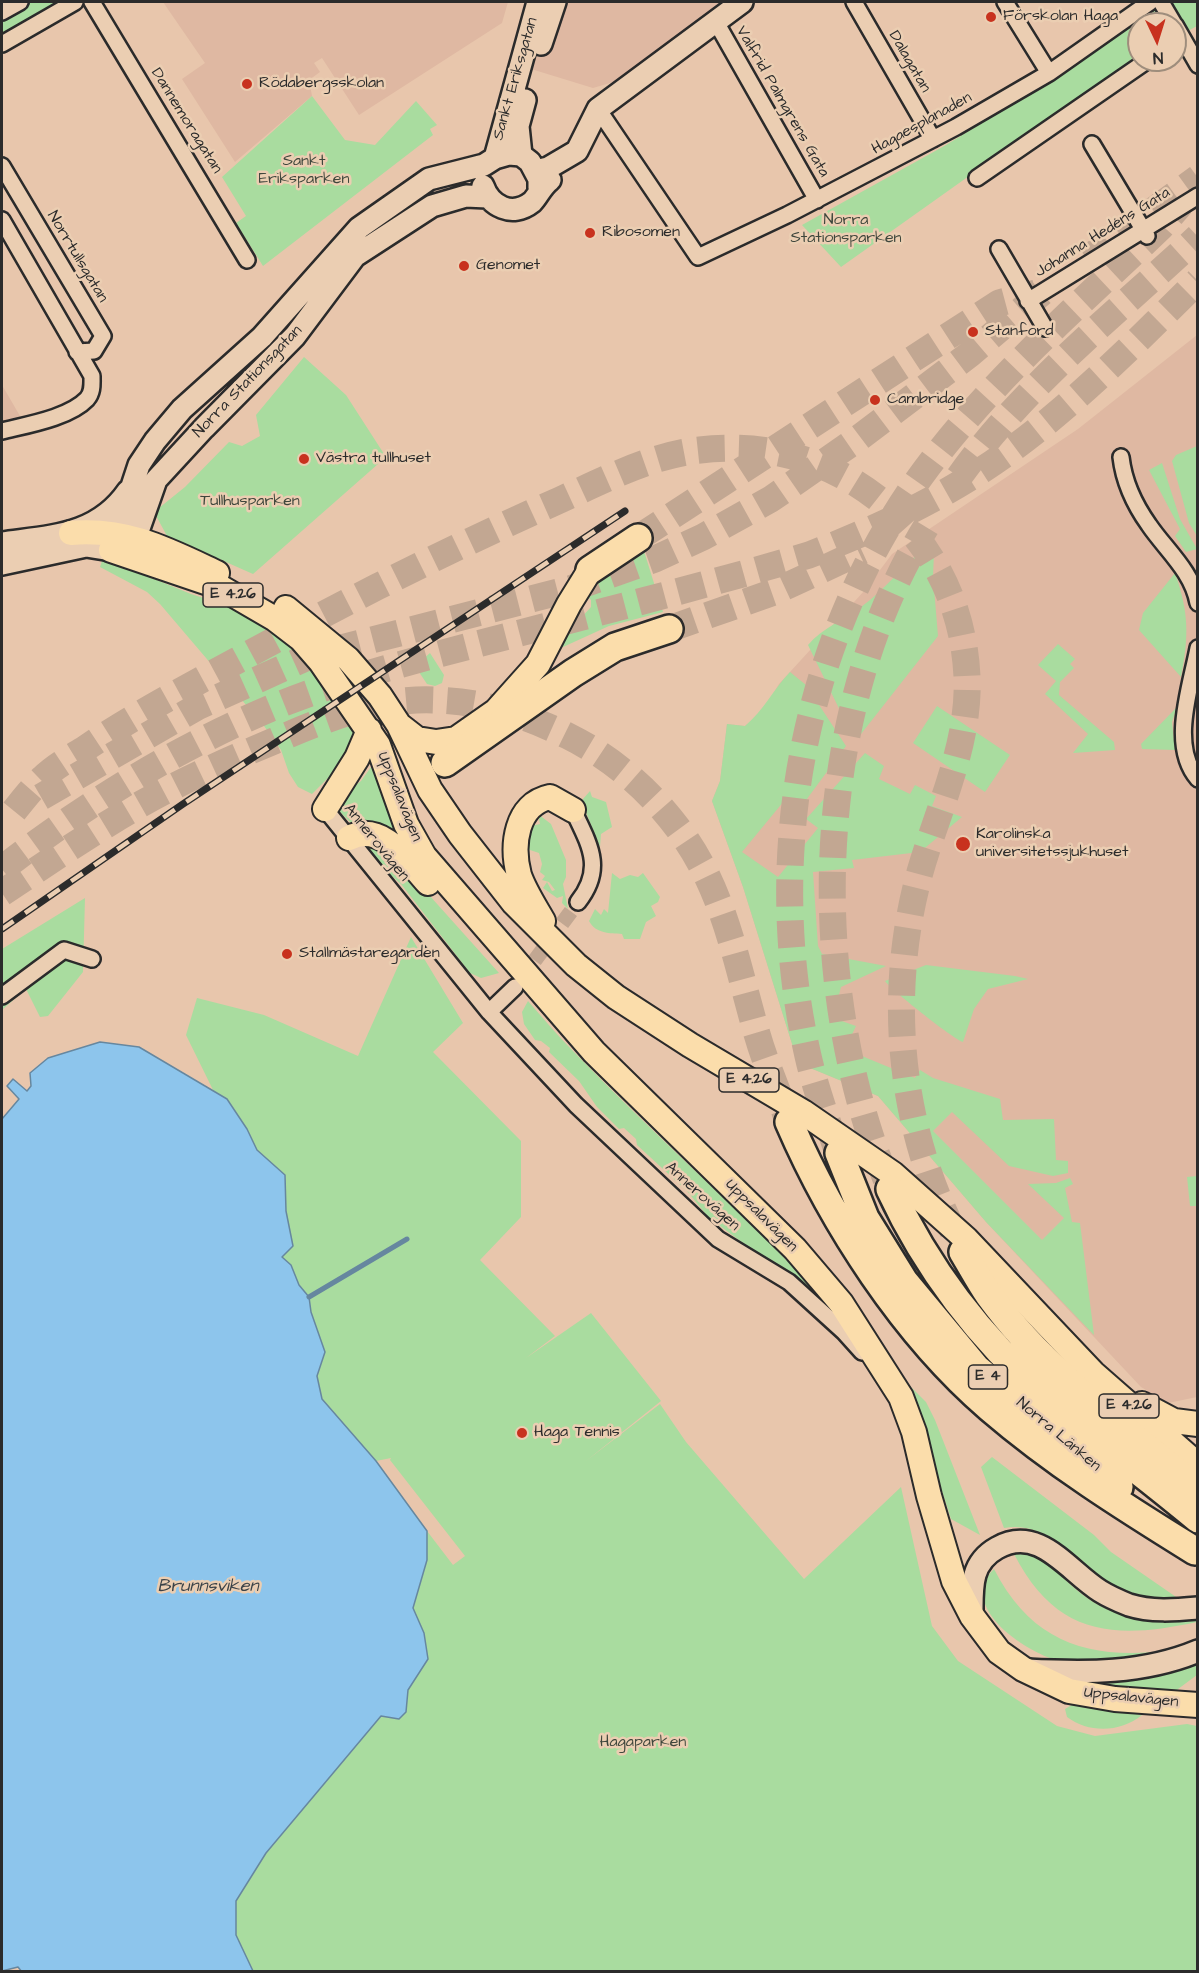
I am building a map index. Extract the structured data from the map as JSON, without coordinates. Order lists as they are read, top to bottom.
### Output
{
  "streets": {
    "highway": ["E 4", "Norra Länken"],
    "main road": [
      "Sankt Eriksgatan",
      "Norra Stationsgatan",
      "E 4.26",
      "Uppsalavägen"
    ],
    "street": [
      "Dalagatan",
      "Valfrid Palmgrens Gata",
      "Dannemoragatan",
      "Hagaesplanaden",
      "Johanna Hedéns Gata",
      "Norrtullsgatan",
      "Annerovägen"
    ]
  },
  "crossings": [
    ["Dalagatan", "Hagaesplanaden"],
    ["Sankt Eriksgatan", "Norra Stationsgatan"],
    ["Valfrid Palmgrens Gata", "Hagaesplanaden"],
    ["Valfrid Palmgrens Gata", "Norra Stationsgatan"],
    ["Hagaesplanaden", "Norra Stationsgatan"],
    ["Uppsalavägen", "Annerovägen"]
  ],
  "water": ["Brunnsviken"],
  "parks": [
    "Sankt Eriksparken",
    "Norra Stationsparken",
    "Tullhusparken",
    "Hagaparken"
  ],
  "places": [
    "Förskolan Haga",
    "Rödabergsskolan",
    "Ribosomen",
    "Genomet",
    "Stanford",
    "Cambridge",
    "Västra tullhuset",
    "Karolinska universitetssjukhuset",
    "Stallmästaregården",
    "Haga Tennis"
  ],
  "north": "bottom"
}
